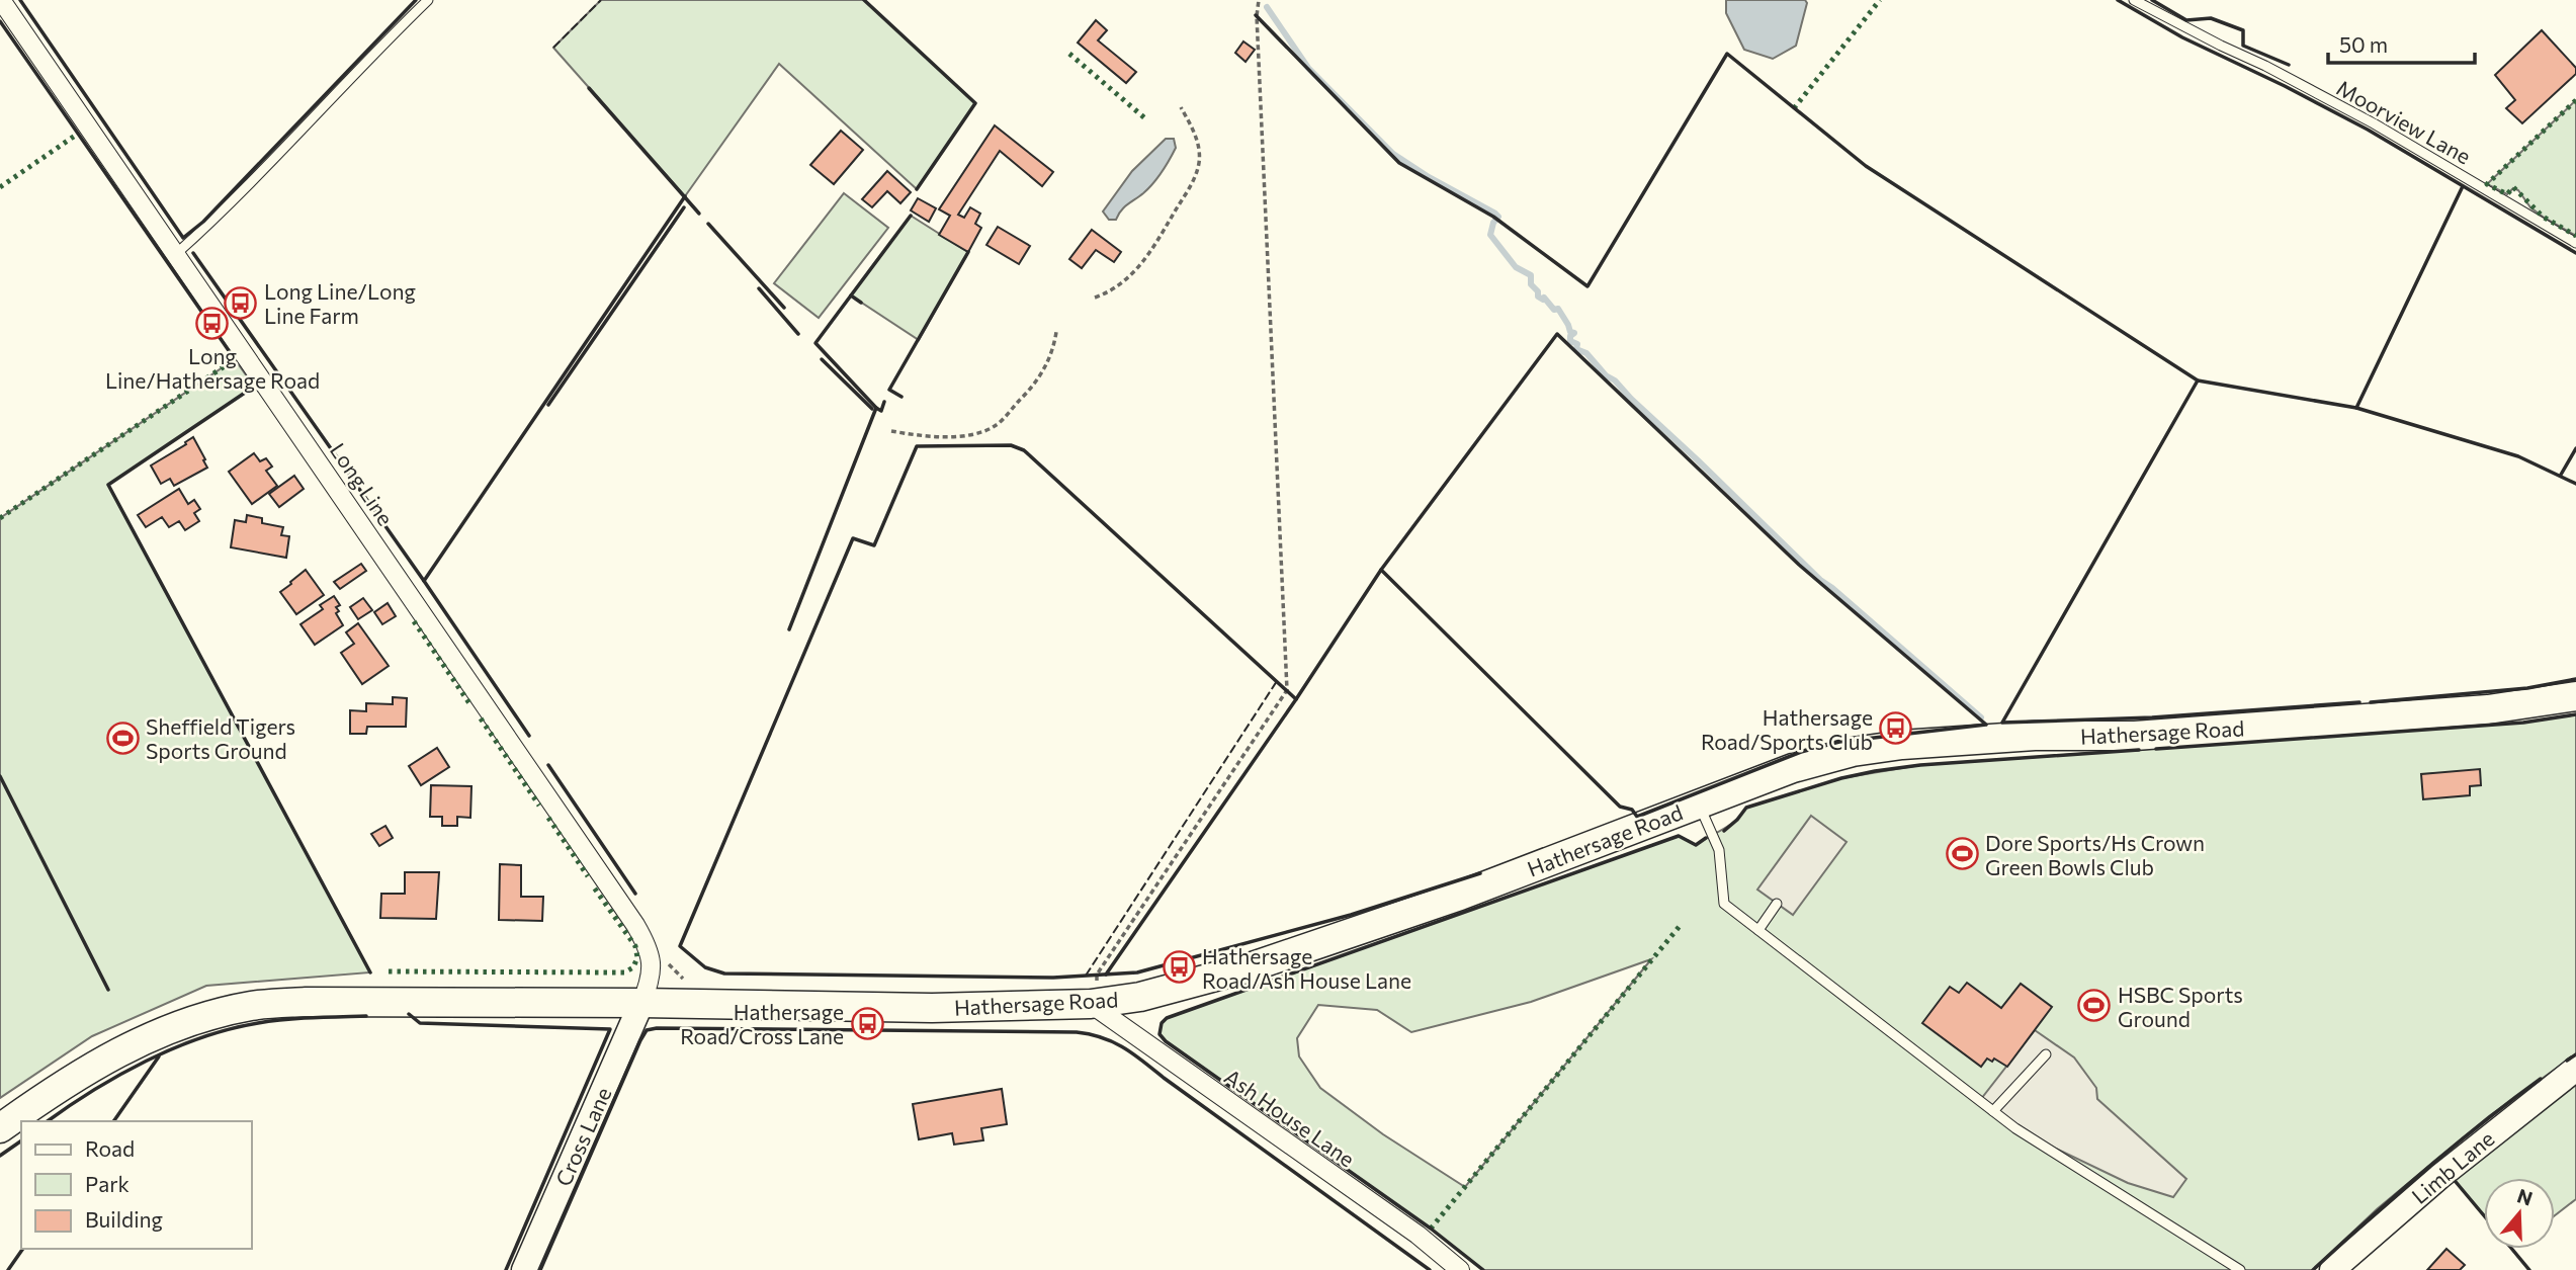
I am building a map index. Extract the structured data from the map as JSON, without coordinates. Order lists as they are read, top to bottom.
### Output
{
  "streets": {
    "main road": ["Hathersage Road"],
    "street": [
      "Long Line",
      "Ash House Lane",
      "Cross Lane",
      "Limb Lane"
    ],
    "lane": ["Moorview Lane"]
  },
  "crossings": [
    ["Long Line", "Hathersage Road"],
    ["Long Line", "Cross Lane"],
    ["Hathersage Road", "Ash House Lane"],
    ["Hathersage Road", "Cross Lane"]
  ],
  "places": {
    "bus stop": [
      "Long Line/Long Line Farm",
      "Long Line/Hathersage Road",
      "Hathersage Road/Sports Club",
      "Hathersage Road/Ash House Lane",
      "Hathersage Road/Cross Lane"
    ],
    "sports": ["Sheffield Tigers Sports Ground", "Dore Sports/Hs Crown Green Bowls Club", "HSBC Sports Ground"]
  },
  "legend": ["Road", "Park", "Building"],
  "scale_bar": "50 m",
  "north": "top"
}
